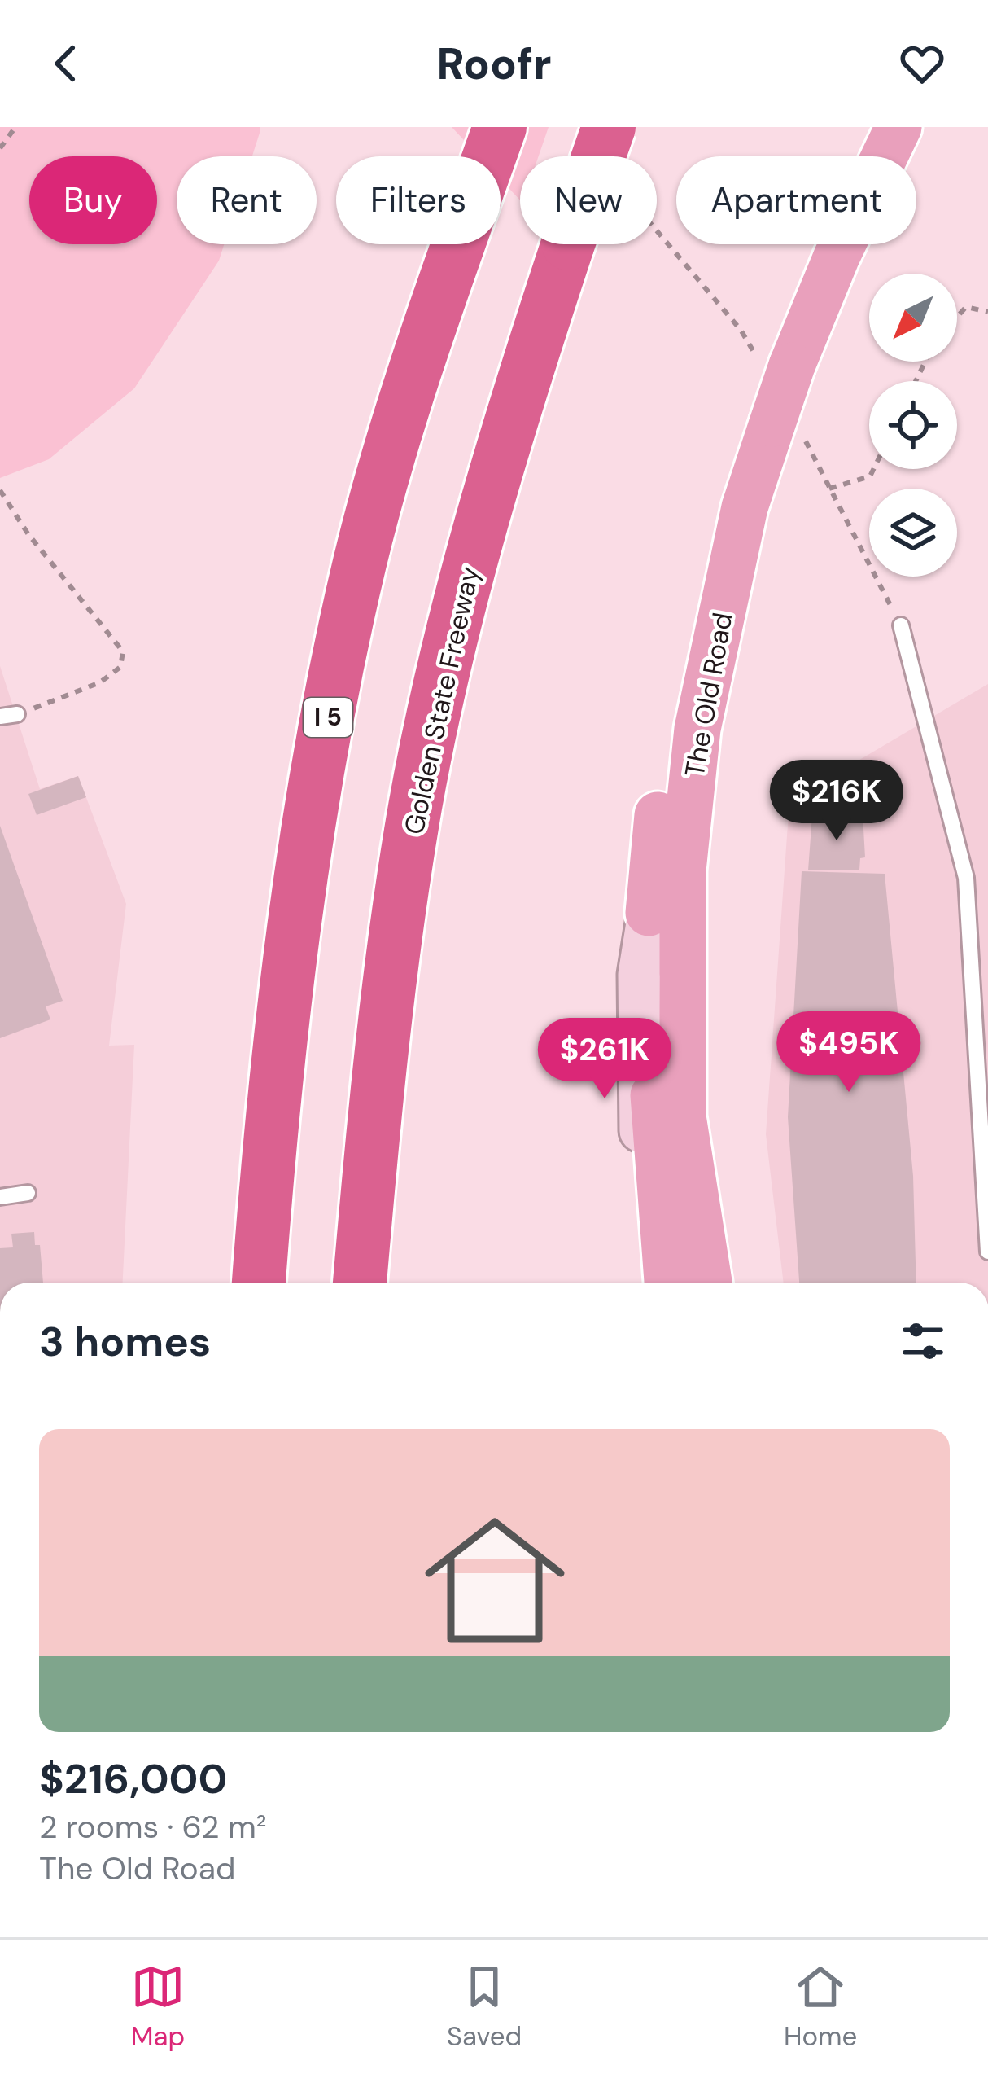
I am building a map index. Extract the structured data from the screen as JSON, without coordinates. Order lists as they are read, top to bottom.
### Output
{
  "streets": {
    "highway": ["Golden State Freeway", "I 5"],
    "main road": ["The Old Road"]
  },
  "north": "bottom left",
  "page": {
    "header": "Roofr",
    "chip": [
      "Buy",
      "Rent",
      "Filters",
      "New",
      "Apartment"
    ],
    "price": ["$216K", "$495K", "$261K"],
    "heading": "3 homes",
    "list": [
      {
        "name": "$216,000",
        "note": "2 rooms · 62 m² · The Old Road"
      }
    ],
    "tabs": ["Map", "Saved", "Home"]
  }
}
